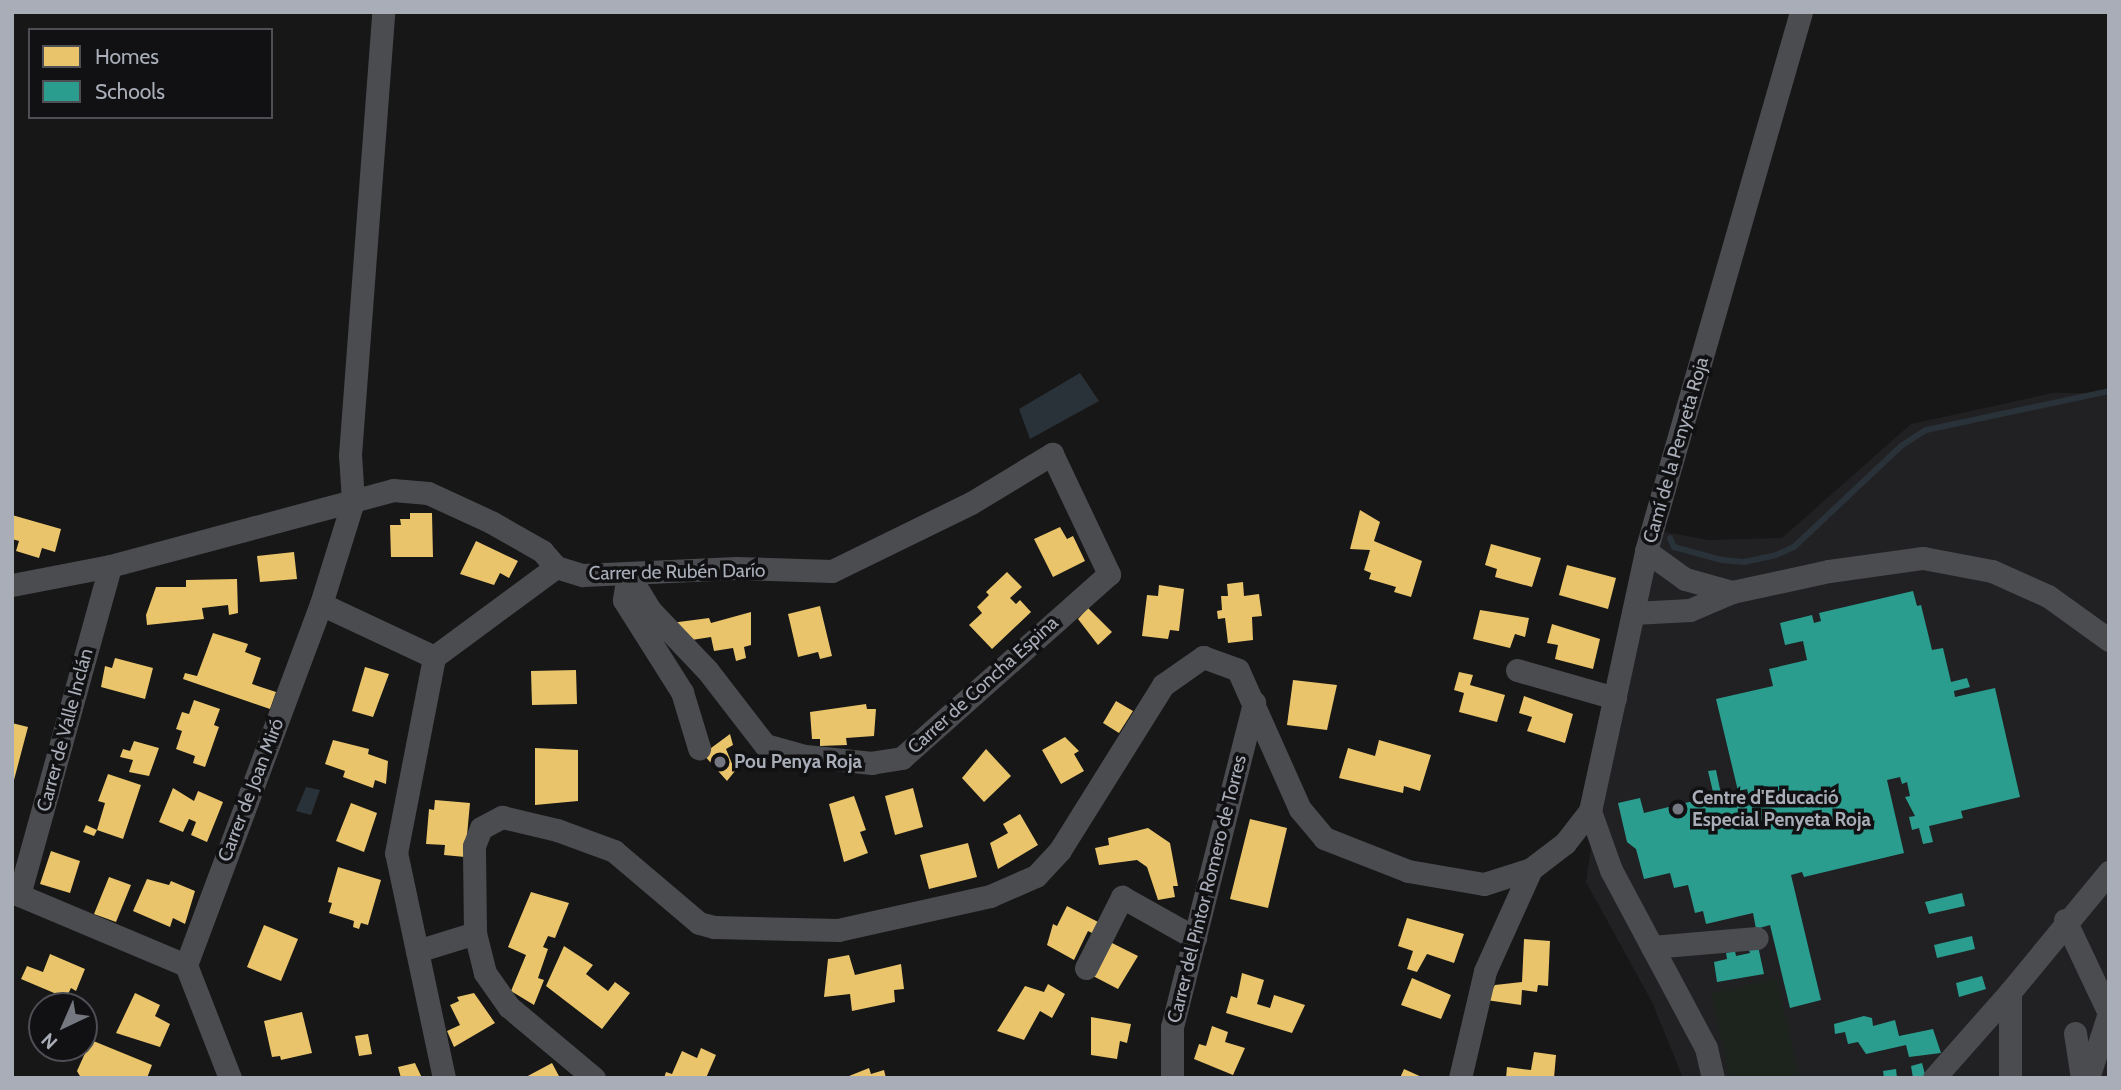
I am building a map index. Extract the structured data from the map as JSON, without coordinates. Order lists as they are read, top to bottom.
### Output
{
  "streets": {
    "street": [
      "Camí de la Penyeta Roja",
      "Carrer de Rubén Darío",
      "Carrer de Concha Espina",
      "Carrer de Valle Inclán",
      "Carrer de Joan Miró",
      "Carrer del Pintor Romero de Torres"
    ]
  },
  "crossings": [
    ["Carrer de Rubén Darío", "Carrer de Concha Espina"],
    ["Carrer de Rubén Darío", "Carrer de Valle Inclán"],
    ["Carrer de Rubén Darío", "Carrer de Joan Miró"]
  ],
  "places": ["Pou Penya Roja", "Centre d'Educació Especial Penyeta Roja"],
  "legend": ["Homes", "Schools"],
  "north": "bottom left"
}
